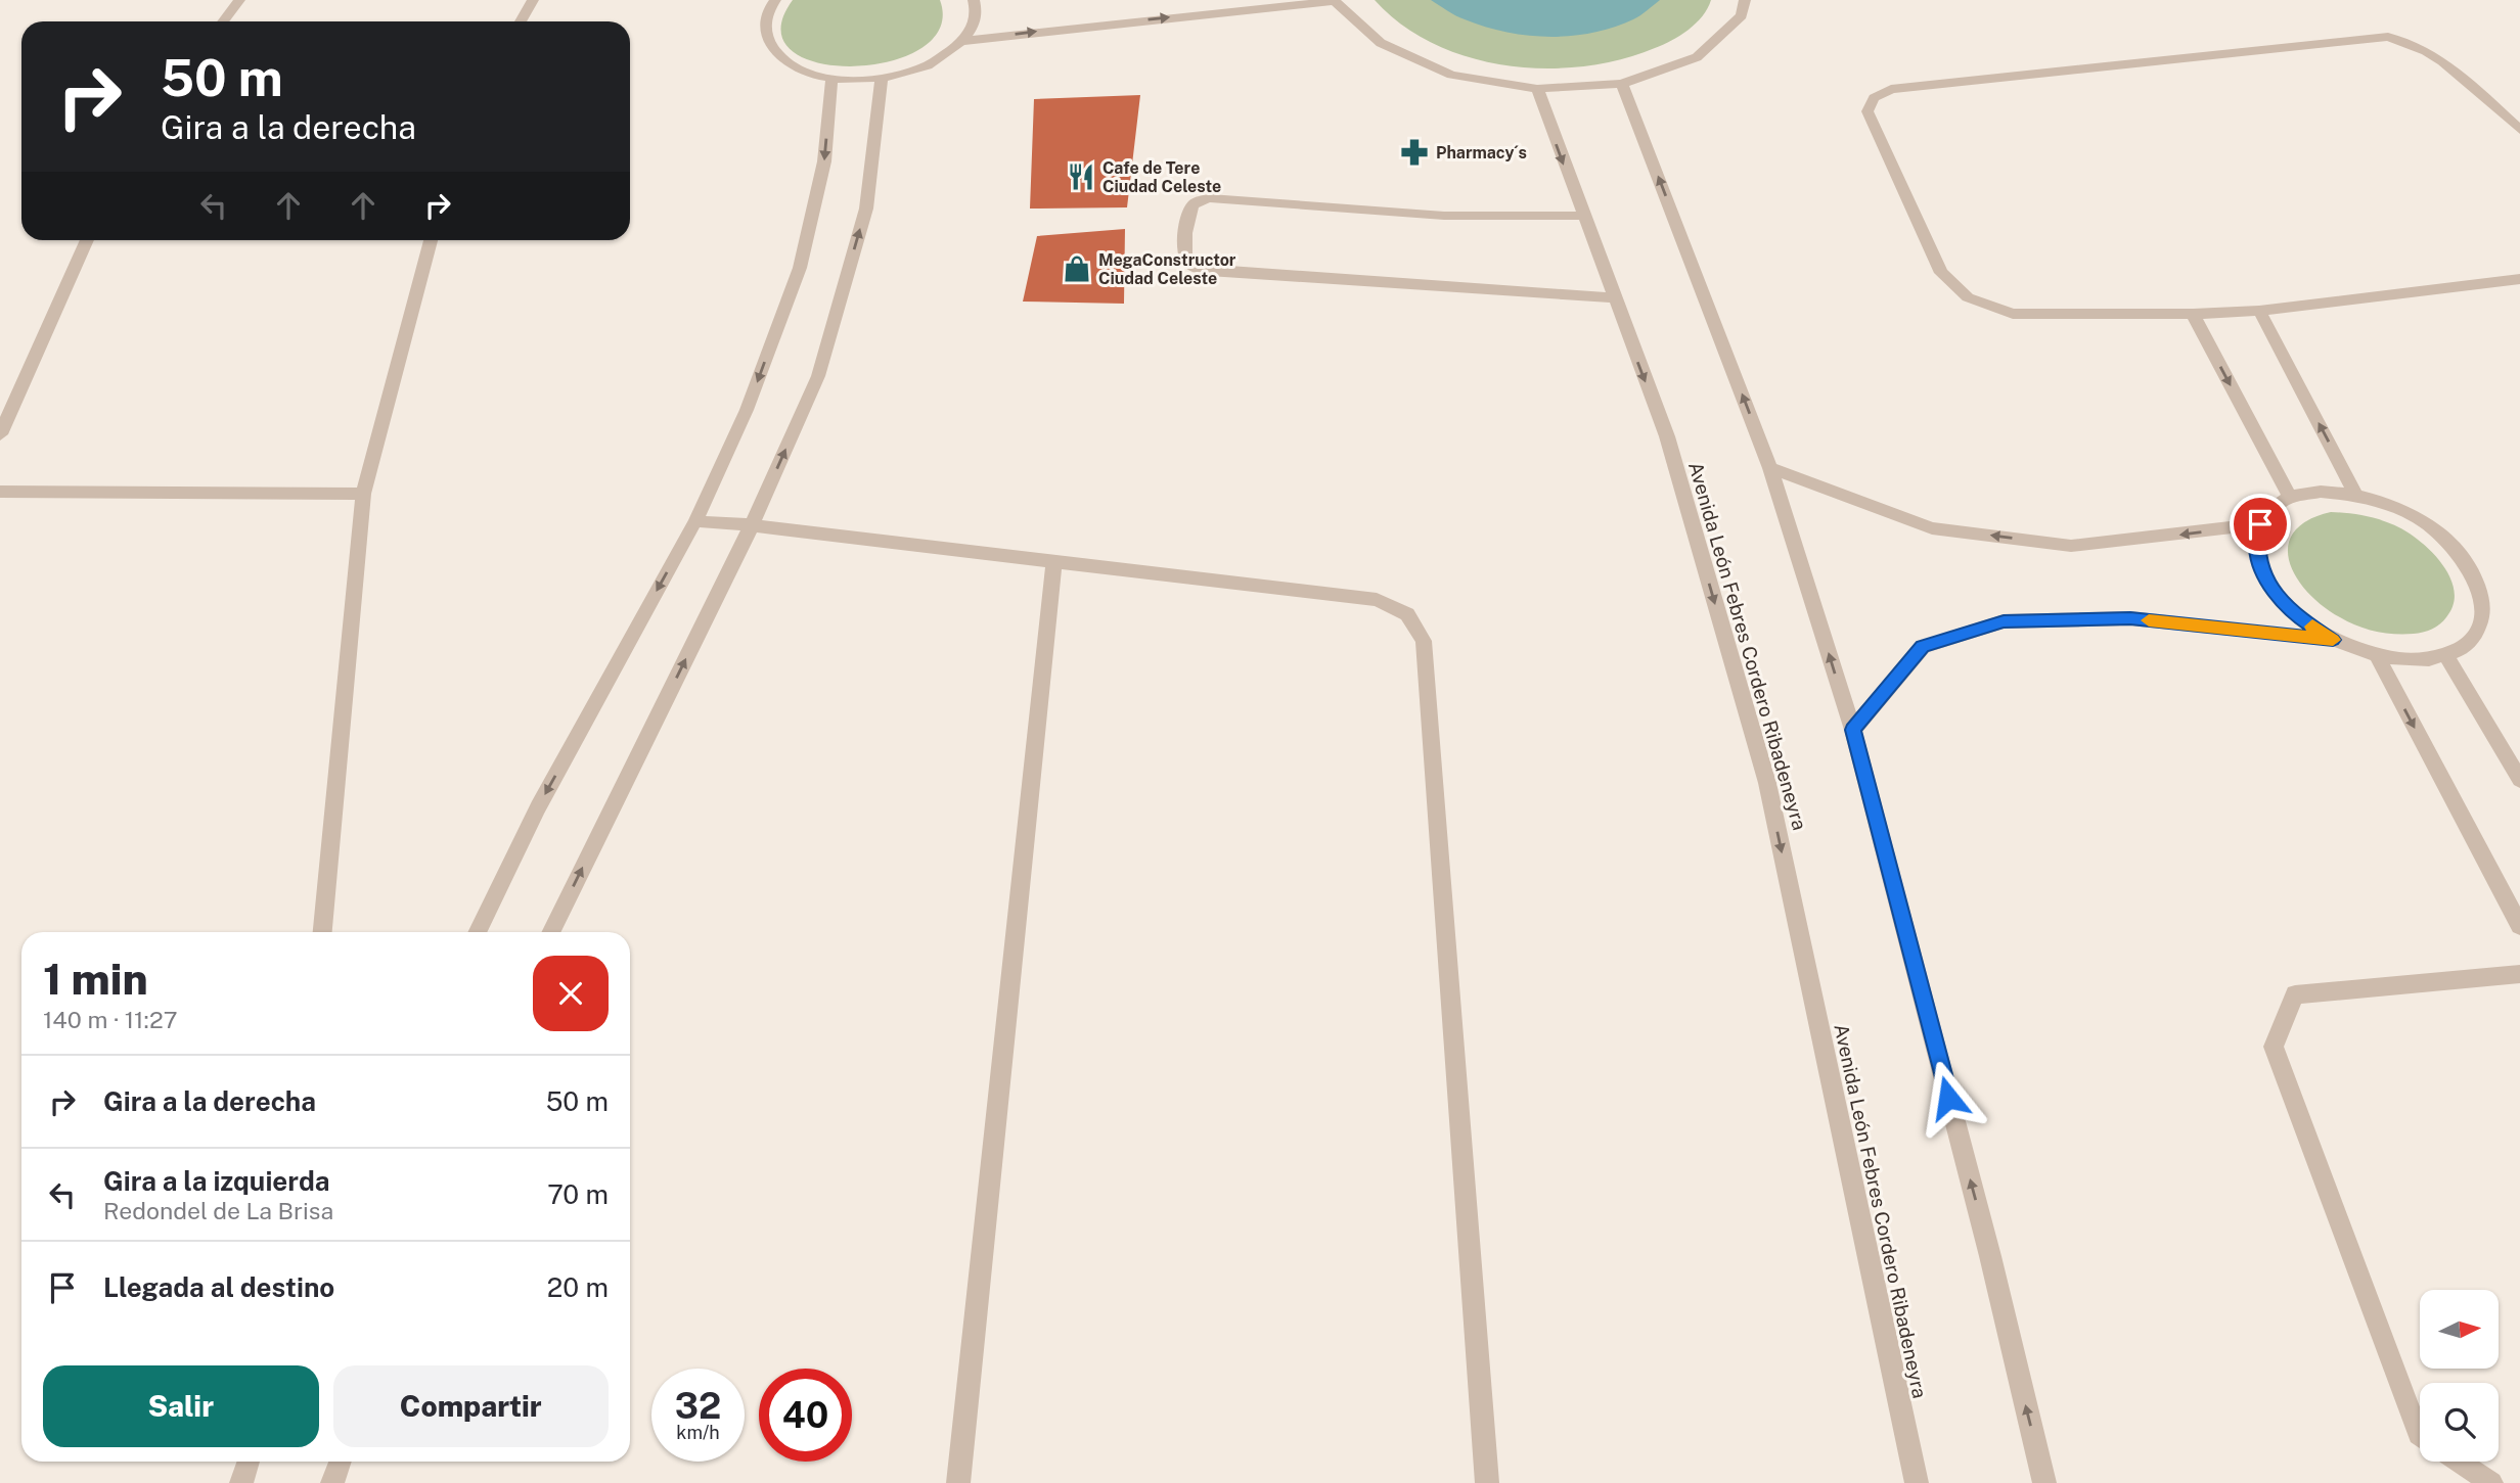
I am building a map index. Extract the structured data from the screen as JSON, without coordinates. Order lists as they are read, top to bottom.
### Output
{
  "streets": {
    "street": ["Avenida León Febres Cordero Ribadeneyra"]
  },
  "places": {
    "pharmacy": ["Pharmacy´s"],
    "restaurant": ["Cafe de Tere Ciudad Celeste"],
    "shop": ["MegaConstructor Ciudad Celeste"]
  },
  "north": "right",
  "page": {
    "turn": ["50 m", "Gira a la derecha"],
    "heading": ["1 min", "140 m · 11:27"],
    "list": [
      {
        "name": "Gira a la derecha",
        "value": "50 m"
      },
      {
        "name": "Gira a la izquierda",
        "note": "Redondel de La Brisa",
        "value": "70 m"
      },
      {
        "name": "Llegada al destino",
        "value": "20 m"
      }
    ],
    "buttons": ["Salir", "Compartir"],
    "speed": "32 km/h",
    "limit": "40"
  }
}
